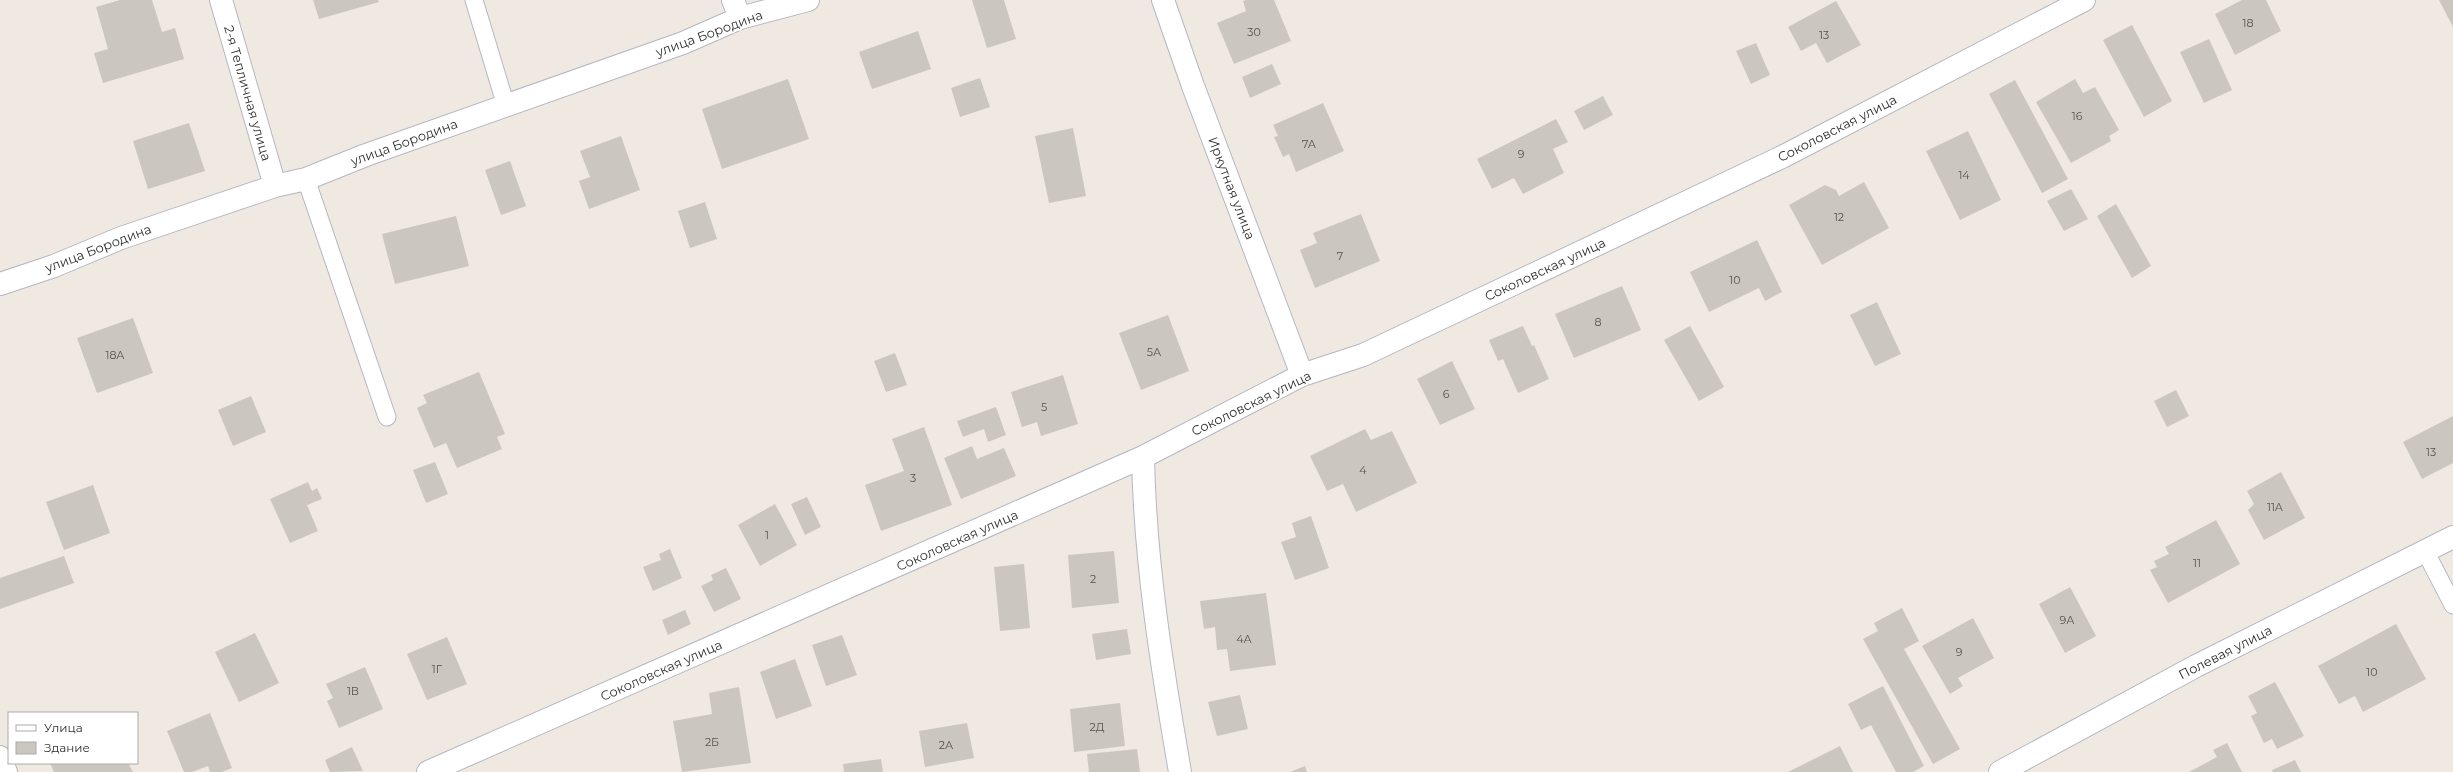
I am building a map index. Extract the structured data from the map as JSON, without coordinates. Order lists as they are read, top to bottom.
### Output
{
  "streets": {
    "street": [
      "улица Бородина",
      "2-я Тепличная улица",
      "Соколовская улица",
      "Иркутная улица",
      "Полевая улица"
    ]
  },
  "crossings": [
    ["улица Бородина", "2-я Тепличная улица"],
    ["Соколовская улица", "Иркутная улица"]
  ],
  "house_numbers": [
    "18",
    "30",
    "13",
    "16",
    "7А",
    "9",
    "14",
    "12",
    "7",
    "10",
    "8",
    "5А",
    "18А",
    "6",
    "5",
    "13",
    "4",
    "3",
    "11А",
    "1",
    "11",
    "2",
    "9А",
    "4А",
    "9",
    "1Г",
    "10",
    "1В",
    "2Д",
    "2Б",
    "2А"
  ],
  "legend": ["Улица", "Здание"]
}
